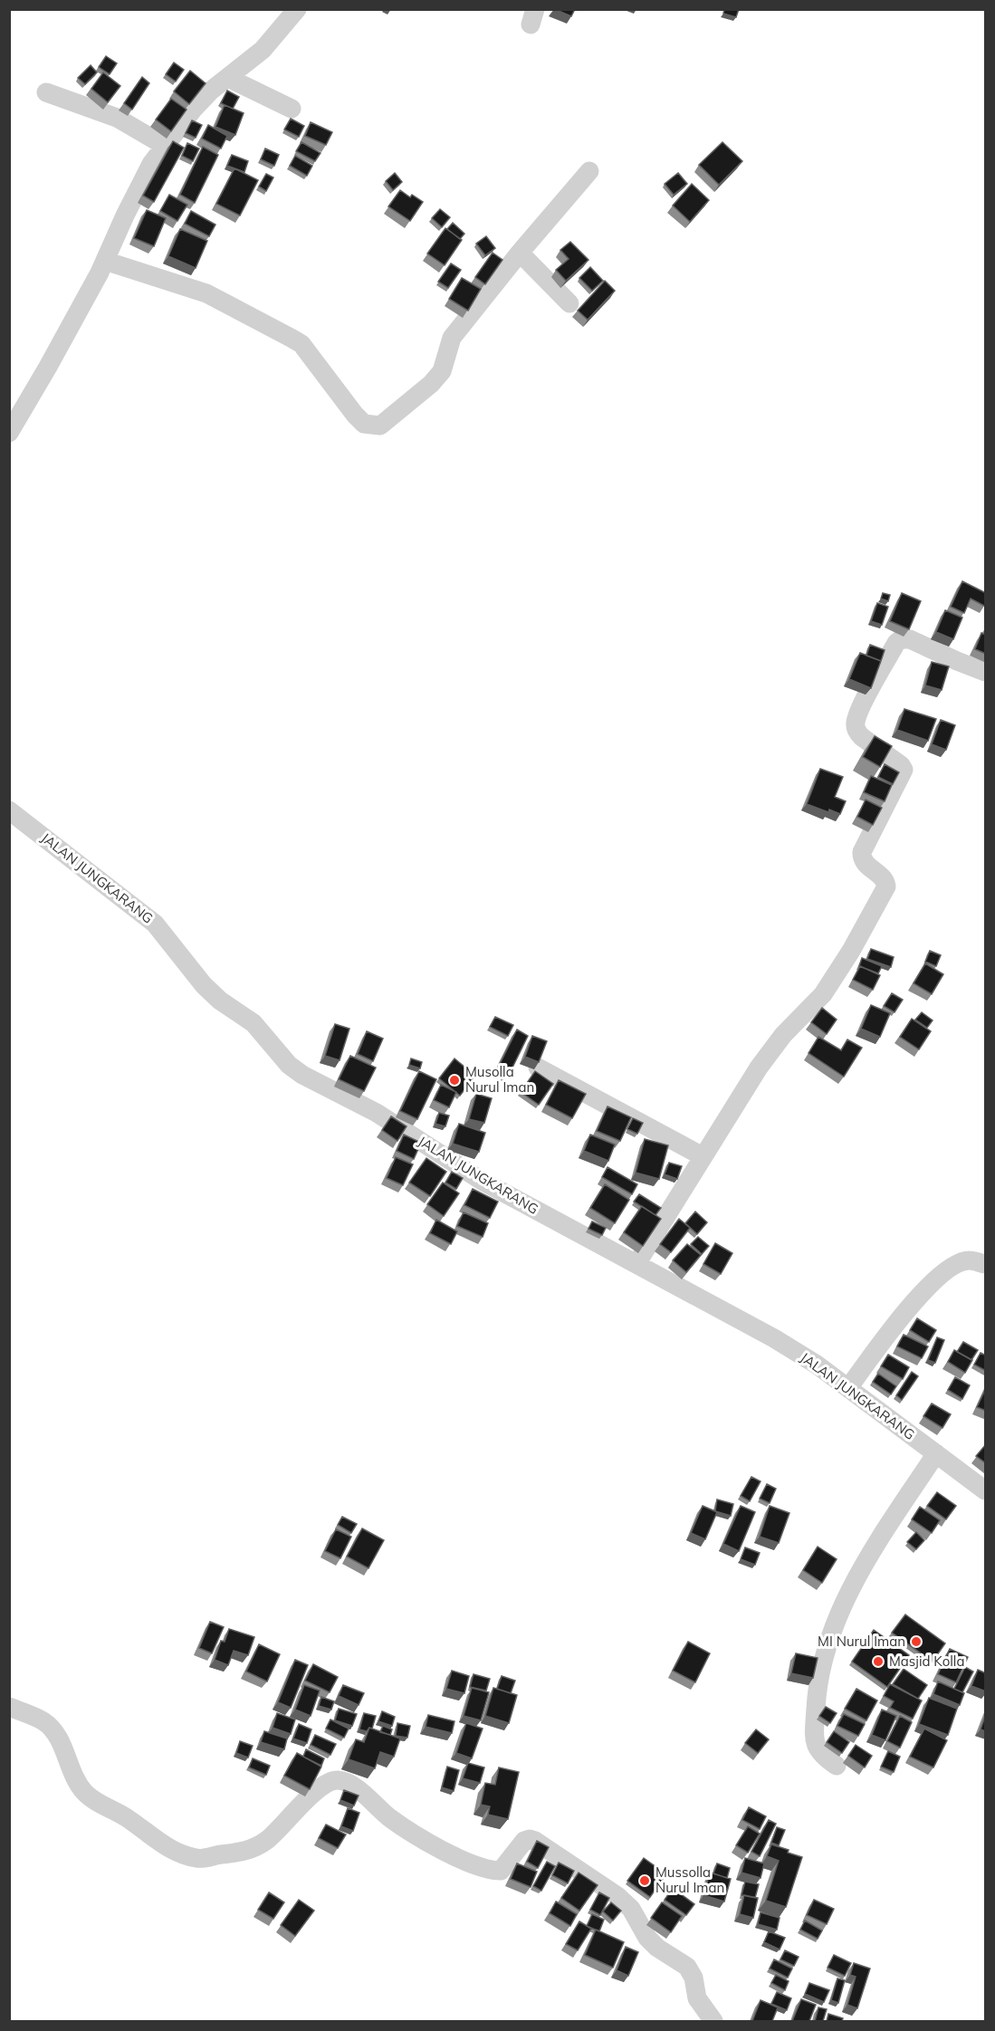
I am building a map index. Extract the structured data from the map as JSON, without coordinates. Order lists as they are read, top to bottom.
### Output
{
  "streets": {
    "street": ["JALAN JUNGKARANG"]
  },
  "places": [
    "Musolla Nurul Iman",
    "MI Nurul Iman",
    "Masjid Kolla",
    "Mussolla Nurul Iman"
  ]
}
